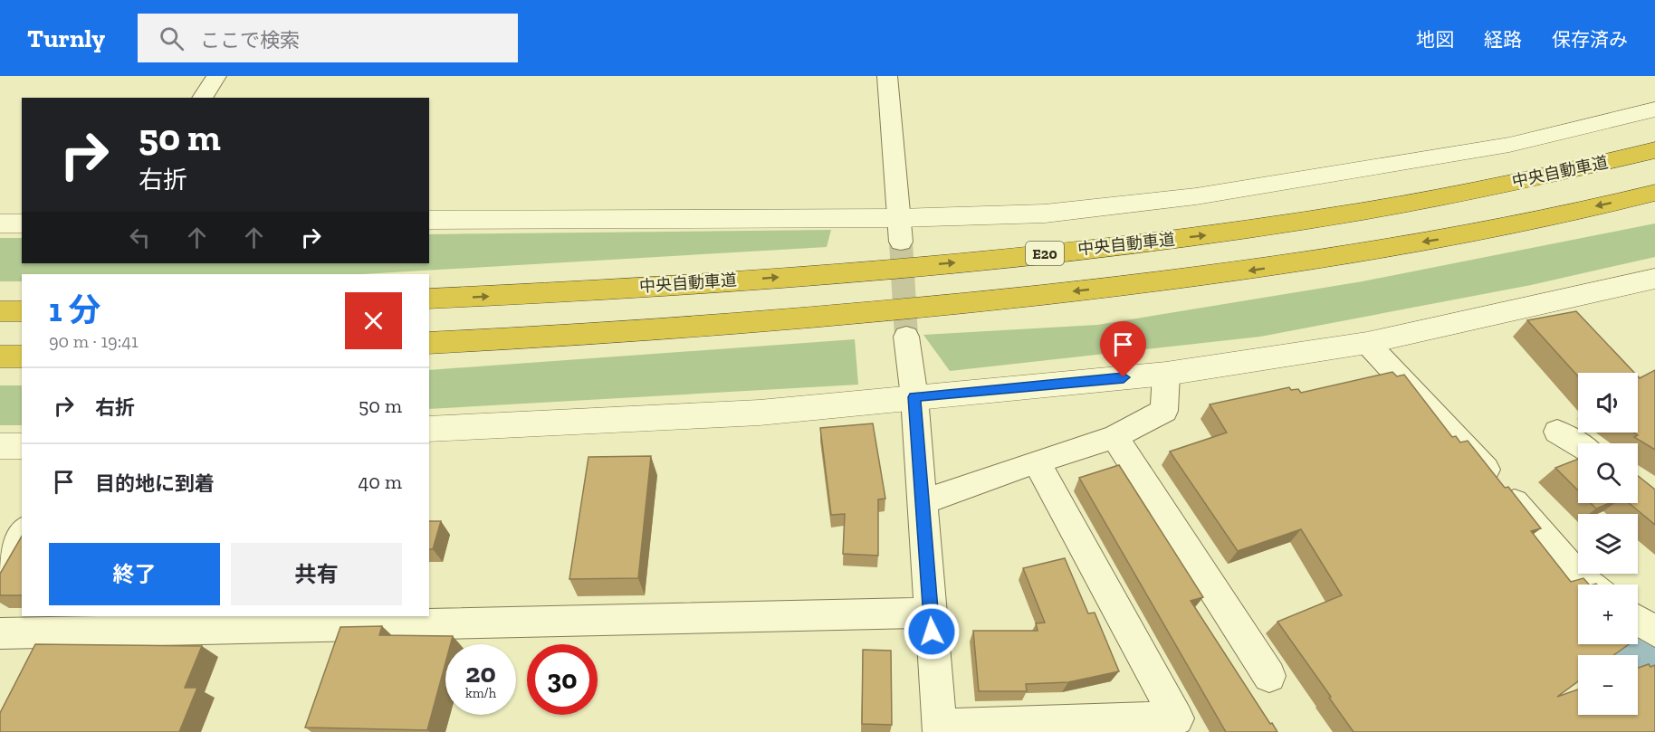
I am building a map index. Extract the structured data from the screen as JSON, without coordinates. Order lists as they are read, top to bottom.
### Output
{
  "streets": {
    "highway": ["中央自動車道", "E20"]
  },
  "page": {
    "header": "Turnly",
    "search": "ここで検索",
    "nav": ["地図", "経路", "保存済み"],
    "turn": ["50 m", "右折"],
    "heading": ["1 分", "90 m · 19:41"],
    "list": [
      {
        "name": "右折",
        "value": "50 m"
      },
      {
        "name": "目的地に到着",
        "value": "40 m"
      }
    ],
    "map_buttons": ["+", "−"],
    "buttons": ["終了", "共有"],
    "speed": "20 km/h",
    "limit": "30"
  }
}
